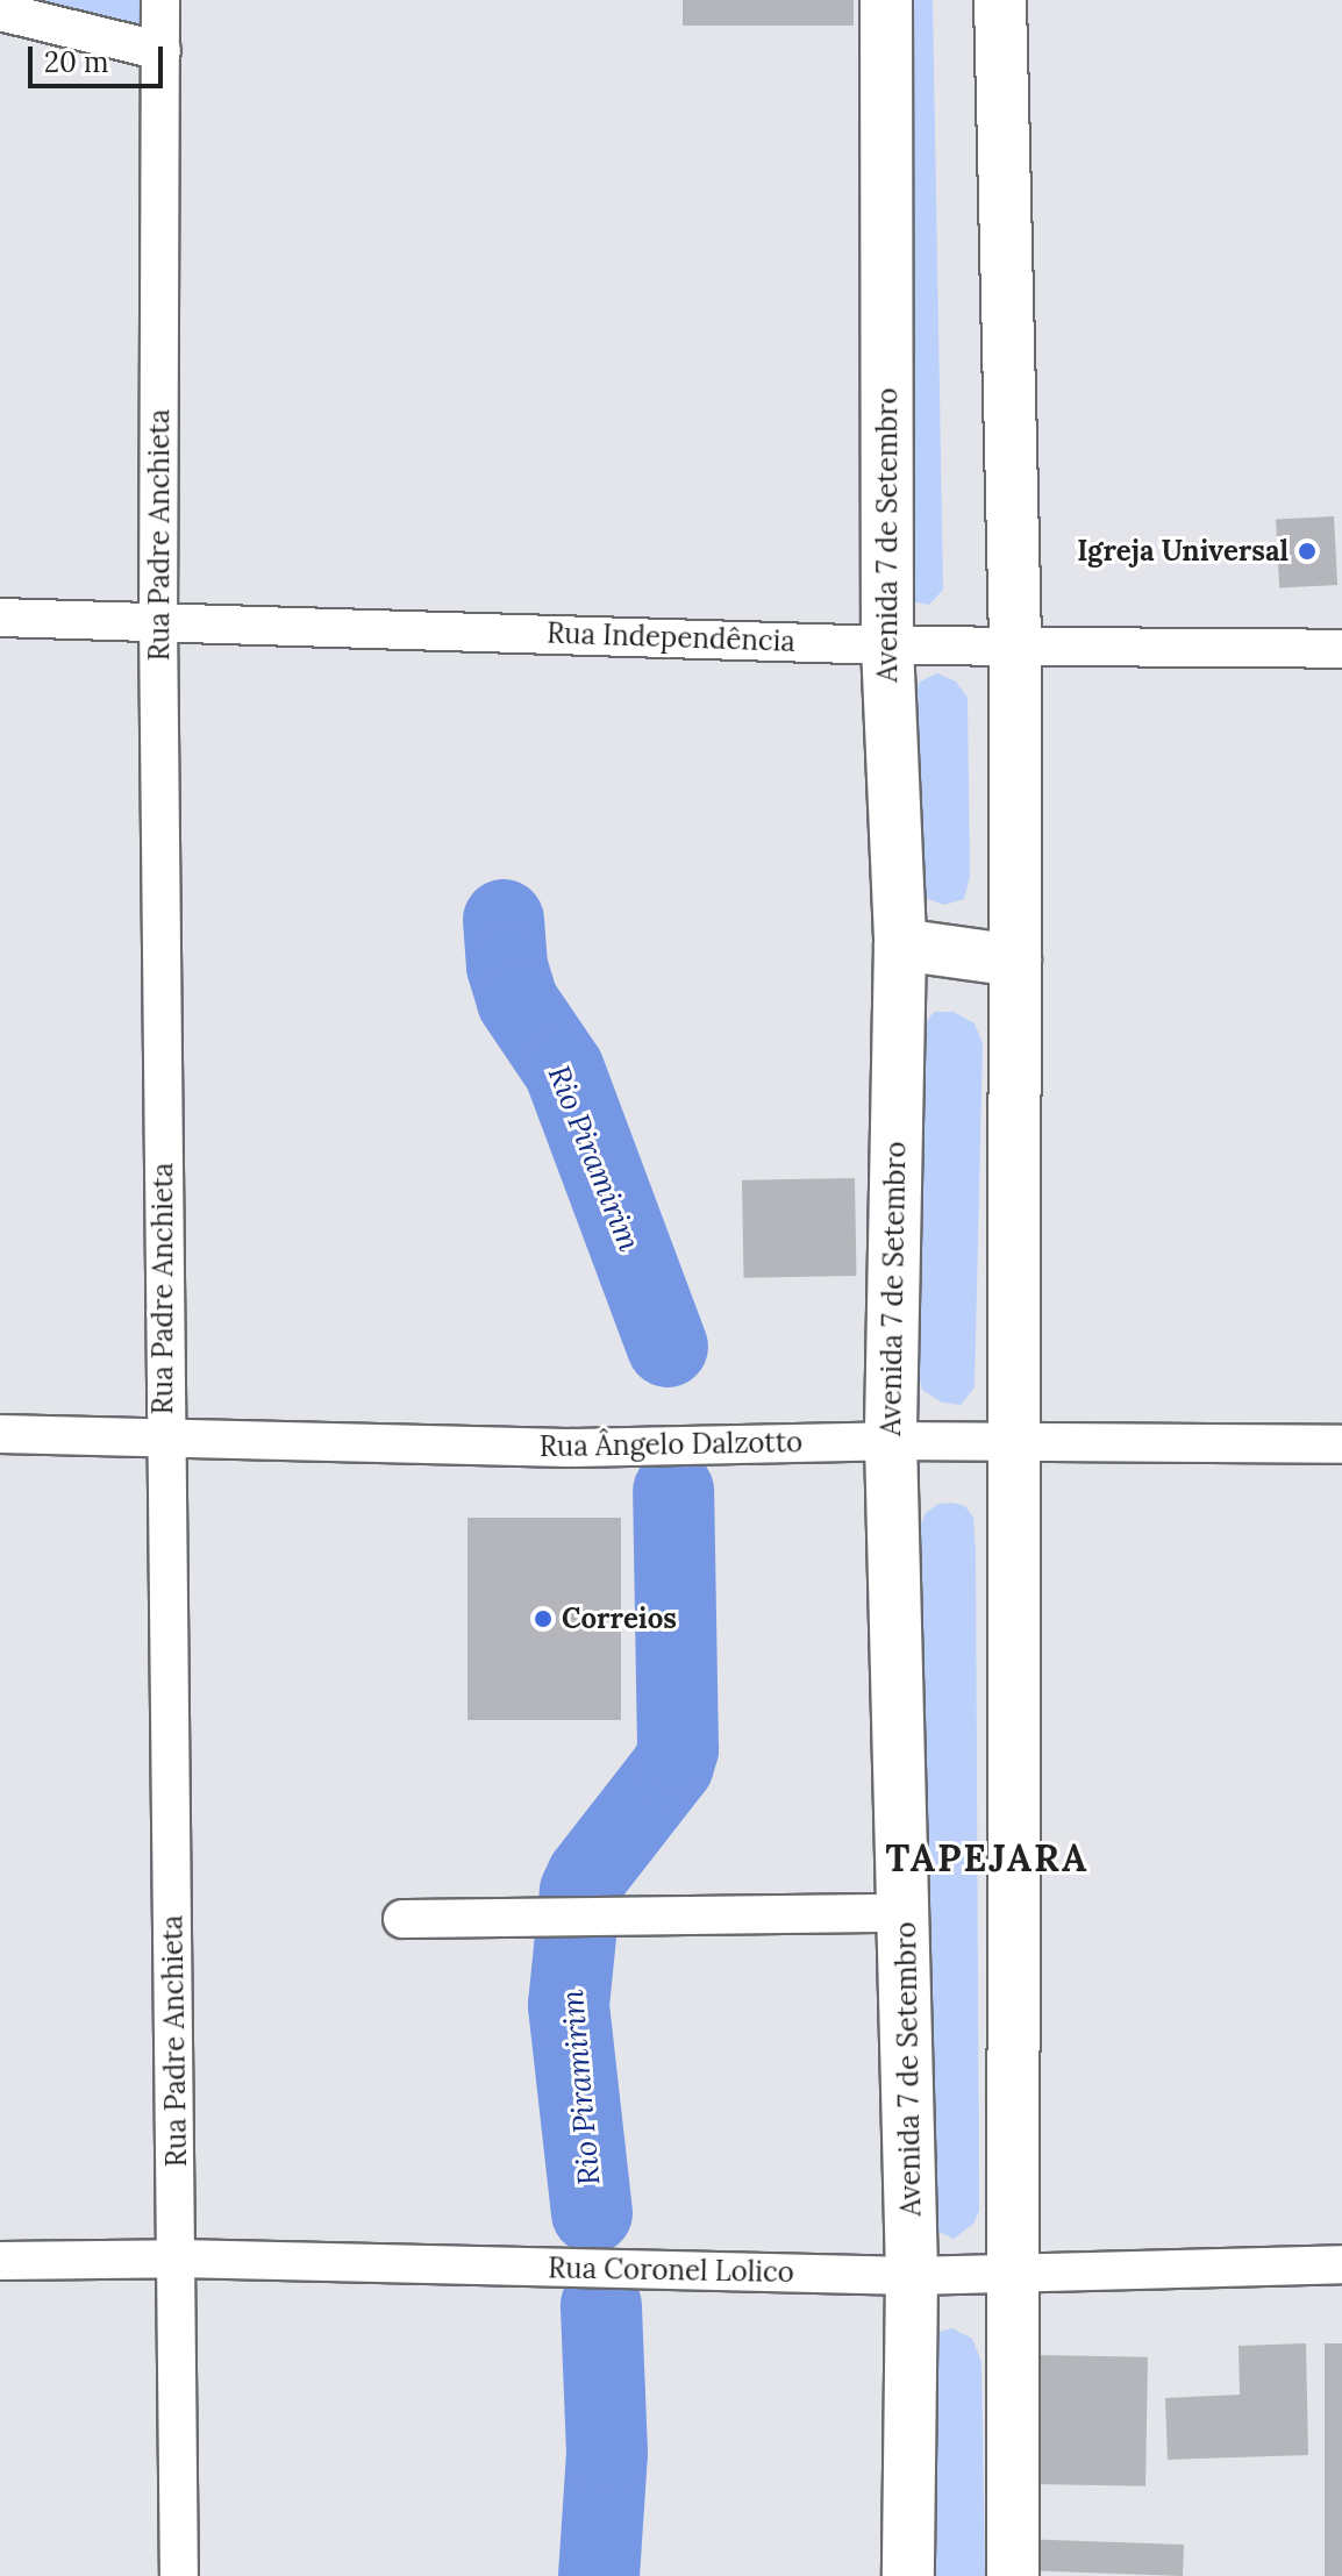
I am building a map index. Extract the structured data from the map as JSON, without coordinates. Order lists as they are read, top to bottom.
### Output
{
  "streets": {
    "main road": ["Avenida 7 de Setembro"],
    "street": [
      "Rua Padre Anchieta",
      "Rua Independência",
      "Rua Ângelo Dalzotto",
      "Rua Coronel Lolico"
    ]
  },
  "crossings": [
    ["Rua Padre Anchieta", "Rua Independência"],
    ["Rua Padre Anchieta", "Rua Ângelo Dalzotto"],
    ["Rua Padre Anchieta", "Rua Coronel Lolico"],
    ["Avenida 7 de Setembro", "Rua Independência"],
    ["Avenida 7 de Setembro", "Rua Ângelo Dalzotto"],
    ["Avenida 7 de Setembro", "Rua Coronel Lolico"]
  ],
  "districts": ["TAPEJARA"],
  "water": ["Rio Piramirim"],
  "places": ["Igreja Universal", "Correios"],
  "scale_bar": "20 m"
}
